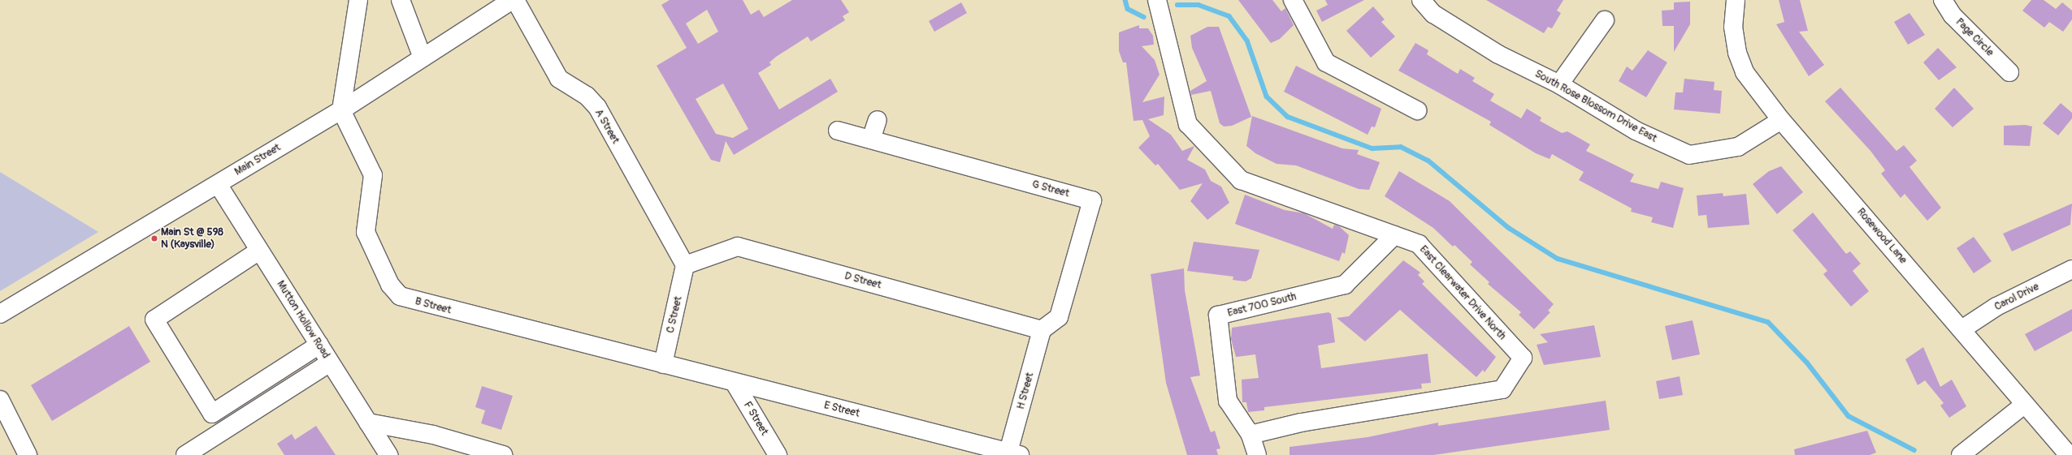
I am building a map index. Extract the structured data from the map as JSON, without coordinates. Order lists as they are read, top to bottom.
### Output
{
  "streets": {
    "street": [
      "Page Circle",
      "South Rose Blossom Drive East",
      "A Street",
      "Main Street",
      "G Street",
      "Rosewood Lane",
      "D Street",
      "East Clearwater Drive North",
      "Carol Drive",
      "East 700 South",
      "B Street",
      "C Street",
      "Mutton Hollow Road",
      "H Street",
      "E Street",
      "F Street"
    ]
  },
  "crossings": [
    ["South Rose Blossom Drive East", "Rosewood Lane"],
    ["A Street", "D Street"],
    ["A Street", "C Street"],
    ["Main Street", "B Street"],
    ["Main Street", "Mutton Hollow Road"],
    ["G Street", "D Street"],
    ["G Street", "H Street"],
    ["Rosewood Lane", "Carol Drive"],
    ["D Street", "C Street"],
    ["D Street", "H Street"],
    ["East Clearwater Drive North", "East 700 South"],
    ["B Street", "C Street"],
    ["B Street", "E Street"],
    ["C Street", "E Street"],
    ["H Street", "E Street"],
    ["E Street", "F Street"]
  ],
  "places": ["Main St @ 598 N (Kaysville)"]
}
